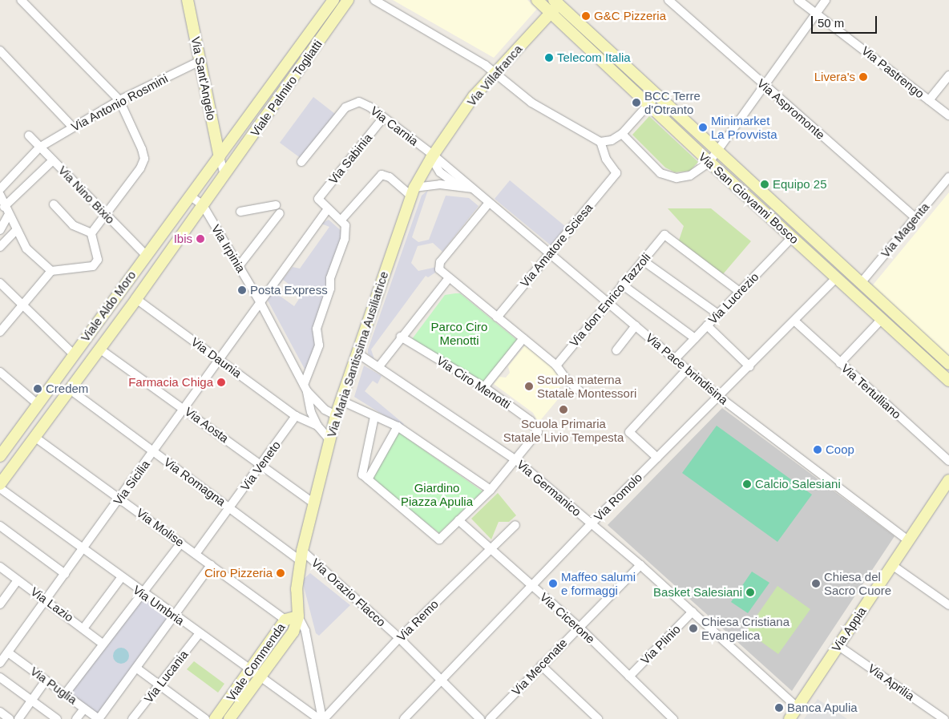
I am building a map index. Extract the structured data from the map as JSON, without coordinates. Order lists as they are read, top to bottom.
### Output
{
  "streets": {
    "street": [
      "Via Pastrengo",
      "Via Villafranca",
      "Via Sant'Angelo",
      "Viale Palmiro Togliatti",
      "Via Antonio Rosmini",
      "Via Aspromonte",
      "Via Carnia",
      "Via Sabinia",
      "Via Nino Bixio",
      "Via San Giovanni Bosco",
      "Via Magenta",
      "Via Amatore Sciesa",
      "Via Irpinia",
      "Via Lucrezio",
      "Via don Enrico Tazzoli",
      "Viale Aldo Moro",
      "Via Maria Santissima Ausiliatrice",
      "Via Daunia",
      "Via Pace brindisina",
      "Via Ciro Menotti",
      "Via Tertulliano",
      "Via Aosta",
      "Via Veneto",
      "Via Romagna",
      "Via Sicilia",
      "Via Germanico",
      "Via Romolo",
      "Via Molise",
      "Via Orazio Flacco",
      "Via Lazio",
      "Via Umbria",
      "Via Cicerone",
      "Via Remo",
      "Via Appia",
      "Via Plinio",
      "Viale Commenda",
      "Via Mecenate",
      "Via Lucania",
      "Via Aprilia",
      "Via Puglia"
    ]
  },
  "crossings": [
    ["Via Villafranca", "Via Carnia"],
    ["Via Villafranca", "Via San Giovanni Bosco"],
    ["Via Villafranca", "Via Maria Santissima Ausiliatrice"],
    ["Via Villafranca", "Via Pace brindisina"],
    ["Via Sant'Angelo", "Viale Palmiro Togliatti"],
    ["Via Sant'Angelo", "Via Antonio Rosmini"],
    ["Via Sant'Angelo", "Viale Aldo Moro"],
    ["Viale Palmiro Togliatti", "Via Irpinia"],
    ["Viale Palmiro Togliatti", "Viale Aldo Moro"],
    ["Via Antonio Rosmini", "Via Nino Bixio"],
    ["Via Aspromonte", "Via Magenta"],
    ["Via Carnia", "Via Sabinia"],
    ["Via Carnia", "Via Maria Santissima Ausiliatrice"],
    ["Via Carnia", "Via Pace brindisina"],
    ["Via Sabinia", "Via Sicilia"],
    ["Via Nino Bixio", "Viale Aldo Moro"],
    ["Via San Giovanni Bosco", "Via Magenta"],
    ["Via San Giovanni Bosco", "Via Lucrezio"],
    ["Via San Giovanni Bosco", "Via Romolo"],
    ["Via Amatore Sciesa", "Via Pace brindisina"],
    ["Via Irpinia", "Viale Aldo Moro"],
    ["Via Irpinia", "Via Sicilia"],
    ["Via Lucrezio", "Via don Enrico Tazzoli"],
    ["Via Lucrezio", "Via Pace brindisina"],
    ["Via don Enrico Tazzoli", "Via Pace brindisina"],
    ["Viale Aldo Moro", "Via Daunia"],
    ["Viale Aldo Moro", "Via Aosta"],
    ["Viale Aldo Moro", "Via Romagna"],
    ["Viale Aldo Moro", "Via Molise"],
    ["Via Maria Santissima Ausiliatrice", "Via Pace brindisina"],
    ["Via Maria Santissima Ausiliatrice", "Via Aosta"],
    ["Via Maria Santissima Ausiliatrice", "Via Romagna"],
    ["Via Maria Santissima Ausiliatrice", "Via Germanico"],
    ["Via Maria Santissima Ausiliatrice", "Via Orazio Flacco"],
    ["Via Maria Santissima Ausiliatrice", "Viale Commenda"],
    ["Via Daunia", "Via Veneto"],
    ["Via Daunia", "Via Sicilia"],
    ["Via Pace brindisina", "Via Romolo"],
    ["Via Pace brindisina", "Via Appia"],
    ["Via Ciro Menotti", "Via Germanico"],
    ["Via Tertulliano", "Via Romolo"],
    ["Via Aosta", "Via Veneto"],
    ["Via Aosta", "Via Sicilia"],
    ["Via Veneto", "Via Romagna"],
    ["Via Veneto", "Via Molise"],
    ["Via Romagna", "Via Sicilia"],
    ["Via Romagna", "Via Orazio Flacco"],
    ["Via Sicilia", "Via Molise"],
    ["Via Sicilia", "Via Lazio"],
    ["Via Sicilia", "Via Umbria"],
    ["Via Sicilia", "Via Puglia"],
    ["Via Germanico", "Via Romolo"],
    ["Via Germanico", "Via Appia"],
    ["Via Germanico", "Via Plinio"],
    ["Via Germanico", "Via Mecenate"],
    ["Via Romolo", "Via Orazio Flacco"],
    ["Via Romolo", "Via Cicerone"],
    ["Via Molise", "Viale Commenda"],
    ["Via Orazio Flacco", "Via Remo"],
    ["Via Umbria", "Via Remo"],
    ["Via Umbria", "Viale Commenda"],
    ["Via Umbria", "Via Lucania"],
    ["Via Cicerone", "Via Remo"],
    ["Via Cicerone", "Via Plinio"],
    ["Via Cicerone", "Via Mecenate"],
    ["Via Appia", "Via Aprilia"]
  ],
  "parks": ["Parco Ciro Menotti", "Giardino Piazza Apulia"],
  "places": [
    "G&C Pizzeria",
    "Telecom Italia",
    "Livera's",
    "BCC Terre d'Otranto",
    "Minimarket La Provvista",
    "Equipo 25",
    "Ibis",
    "Posta Express",
    "Farmacia Chiga",
    "Scuola materna Statale Montessori",
    "Credem",
    "Scuola Primaria Statale Livio Tempesta",
    "Coop",
    "Calcio Salesiani",
    "Ciro Pizzeria",
    "Maffeo salumi e formaggi",
    "Chiesa del Sacro Cuore",
    "Basket Salesiani",
    "Chiesa Cristiana Evangelica",
    "Banca Apulia"
  ],
  "scale_bar": "50 m"
}
